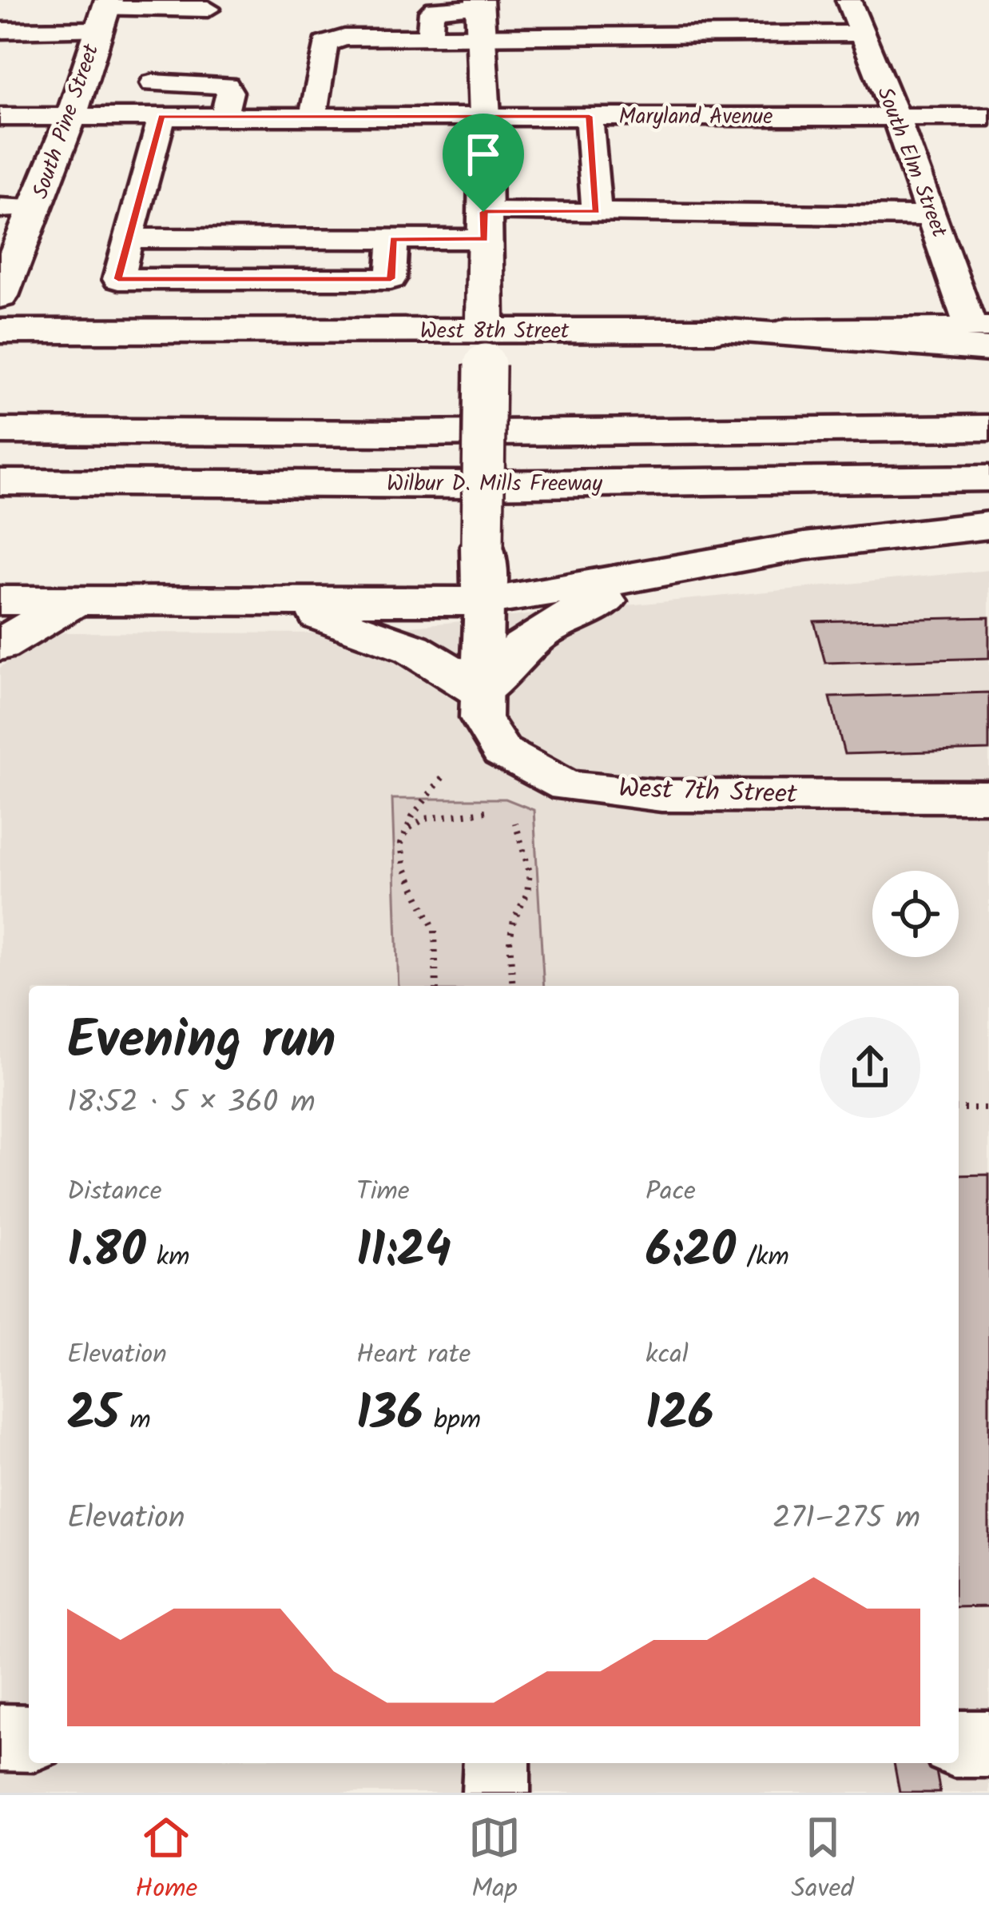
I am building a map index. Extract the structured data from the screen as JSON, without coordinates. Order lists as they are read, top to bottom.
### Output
{
  "streets": {
    "main road": ["South Pine Street", "West 8th Street", "Wilbur D. Mills Freeway"],
    "street": ["Maryland Avenue", "South Elm Street", "West 7th Street"]
  },
  "crossings": [
    ["Maryland Avenue", "South Pine Street"],
    ["Maryland Avenue", "South Elm Street"],
    ["South Elm Street", "West 8th Street"]
  ],
  "page": {
    "heading": ["Evening run", "18:52 · 5 × 360 m"],
    "stats": [
      ["Distance", "1.80 km"],
      ["Time", "11:24"],
      ["Pace", "6:20 /km"],
      ["Elevation", "25 m"],
      ["Heart rate", "136 bpm"],
      ["kcal", "126"]
    ],
    "chart": ["Elevation", "271–275 m"],
    "tabs": ["Home", "Map", "Saved"]
  }
}
